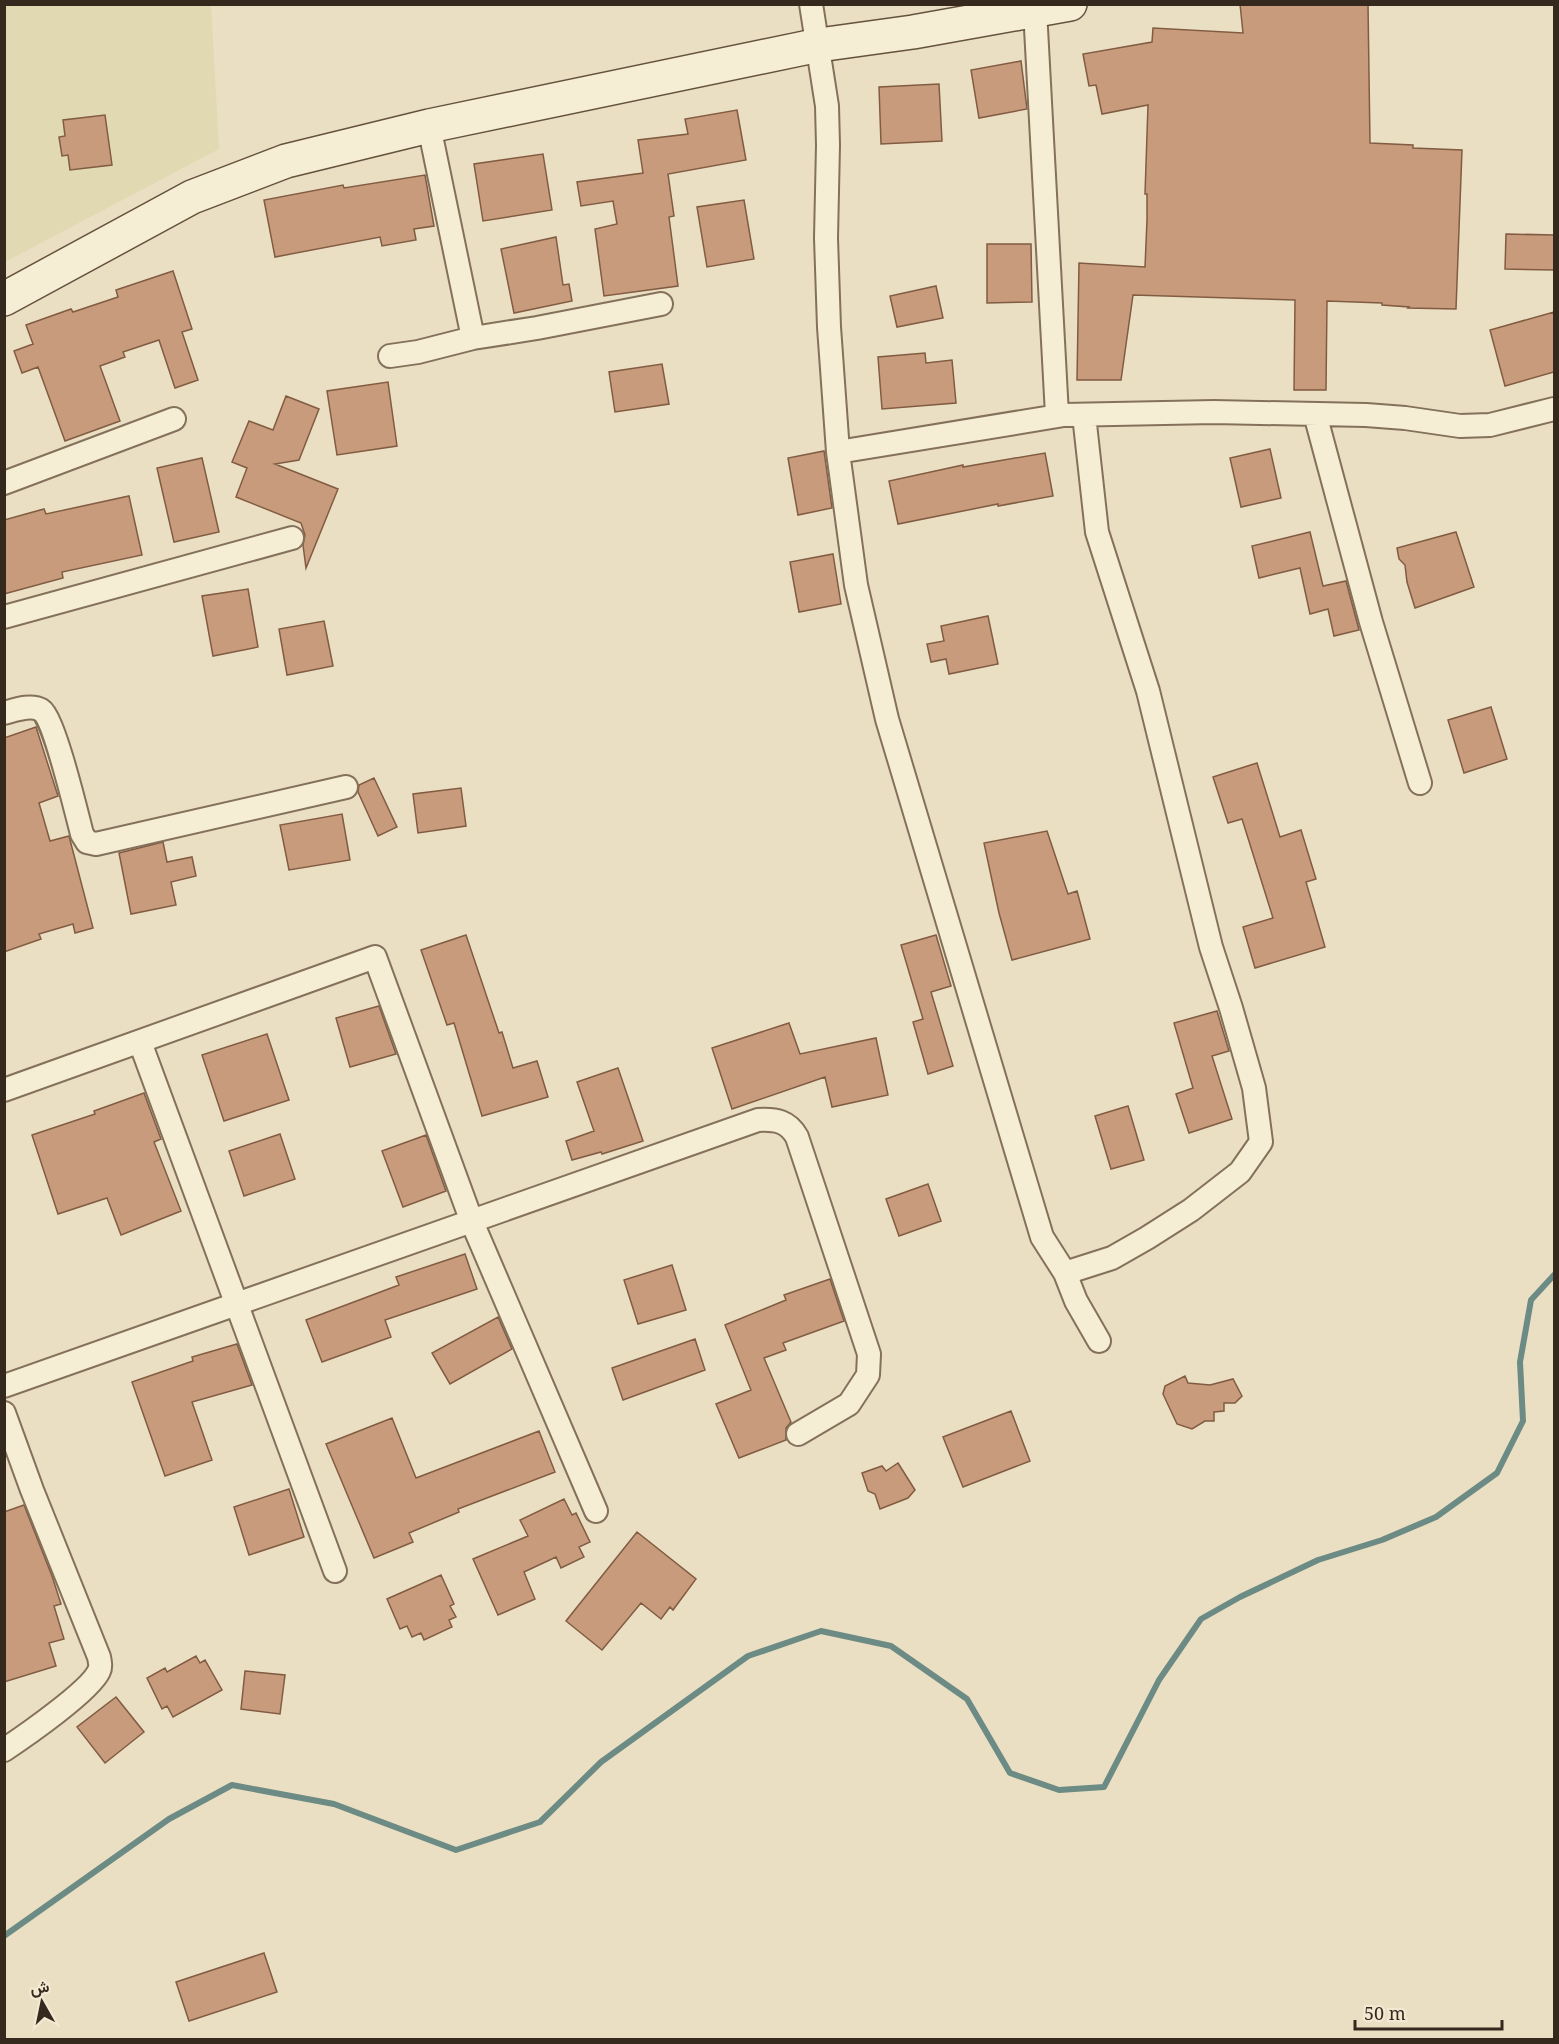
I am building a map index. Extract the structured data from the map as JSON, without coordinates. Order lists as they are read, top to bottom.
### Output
{
  "scale_bar": "50 m",
  "north": "top"
}
